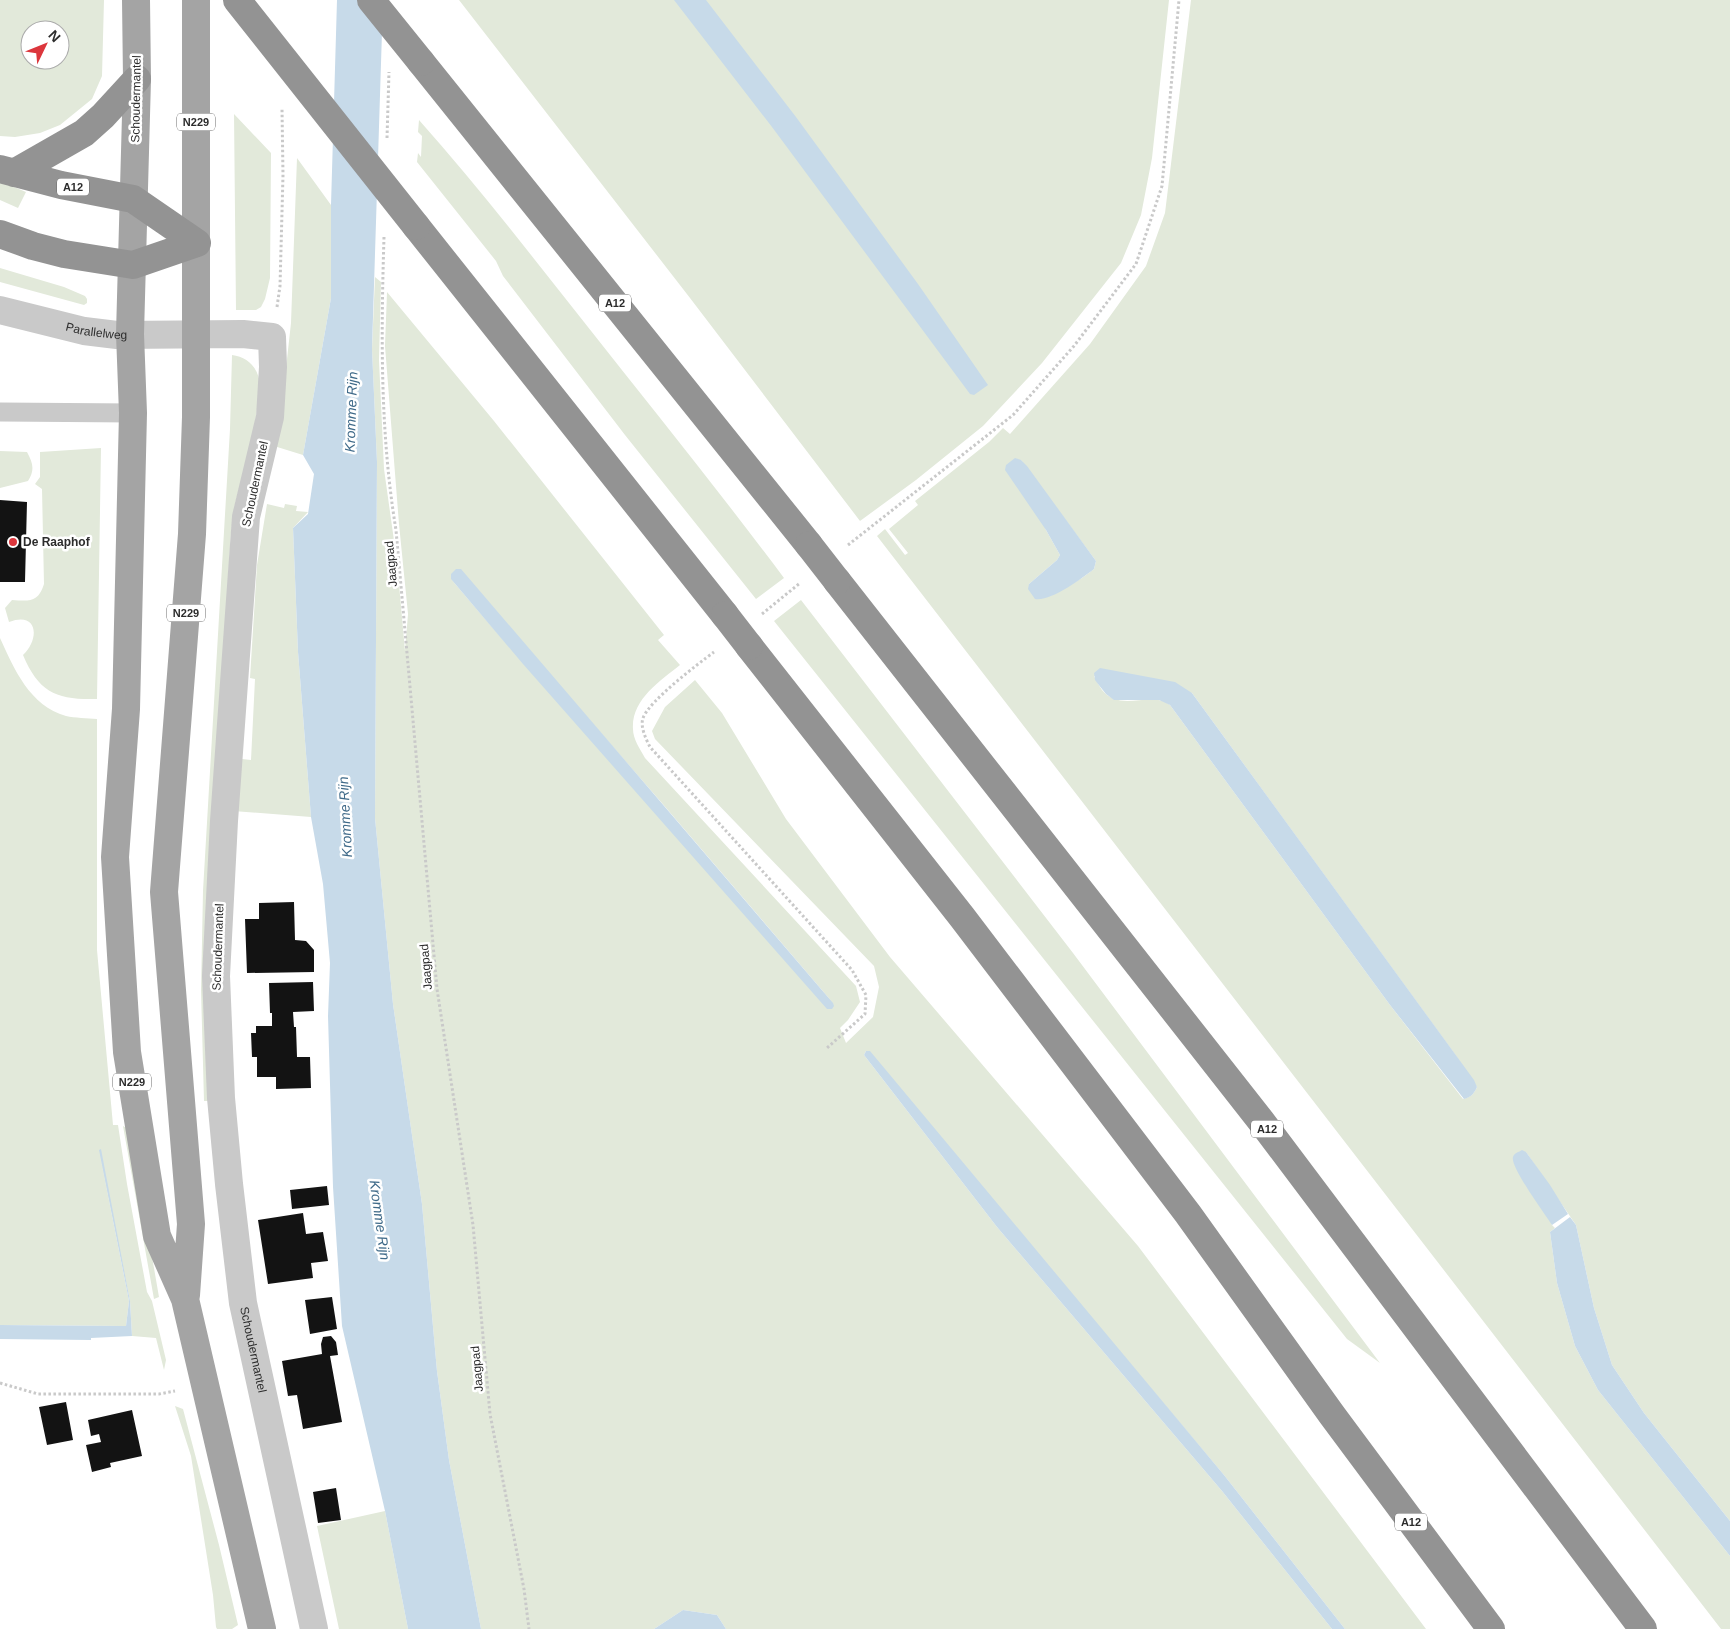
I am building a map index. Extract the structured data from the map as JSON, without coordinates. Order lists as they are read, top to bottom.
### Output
{
  "streets": {
    "highway": ["A12"],
    "main road": ["Schoudermantel", "N229"],
    "street": ["Parallelweg"],
    "path": ["Jaagpad"]
  },
  "crossings": [
    ["Schoudermantel", "A12"],
    ["Schoudermantel", "Parallelweg"]
  ],
  "water": ["Kromme Rijn"],
  "places": ["De Raaphof"],
  "north": "top right"
}
